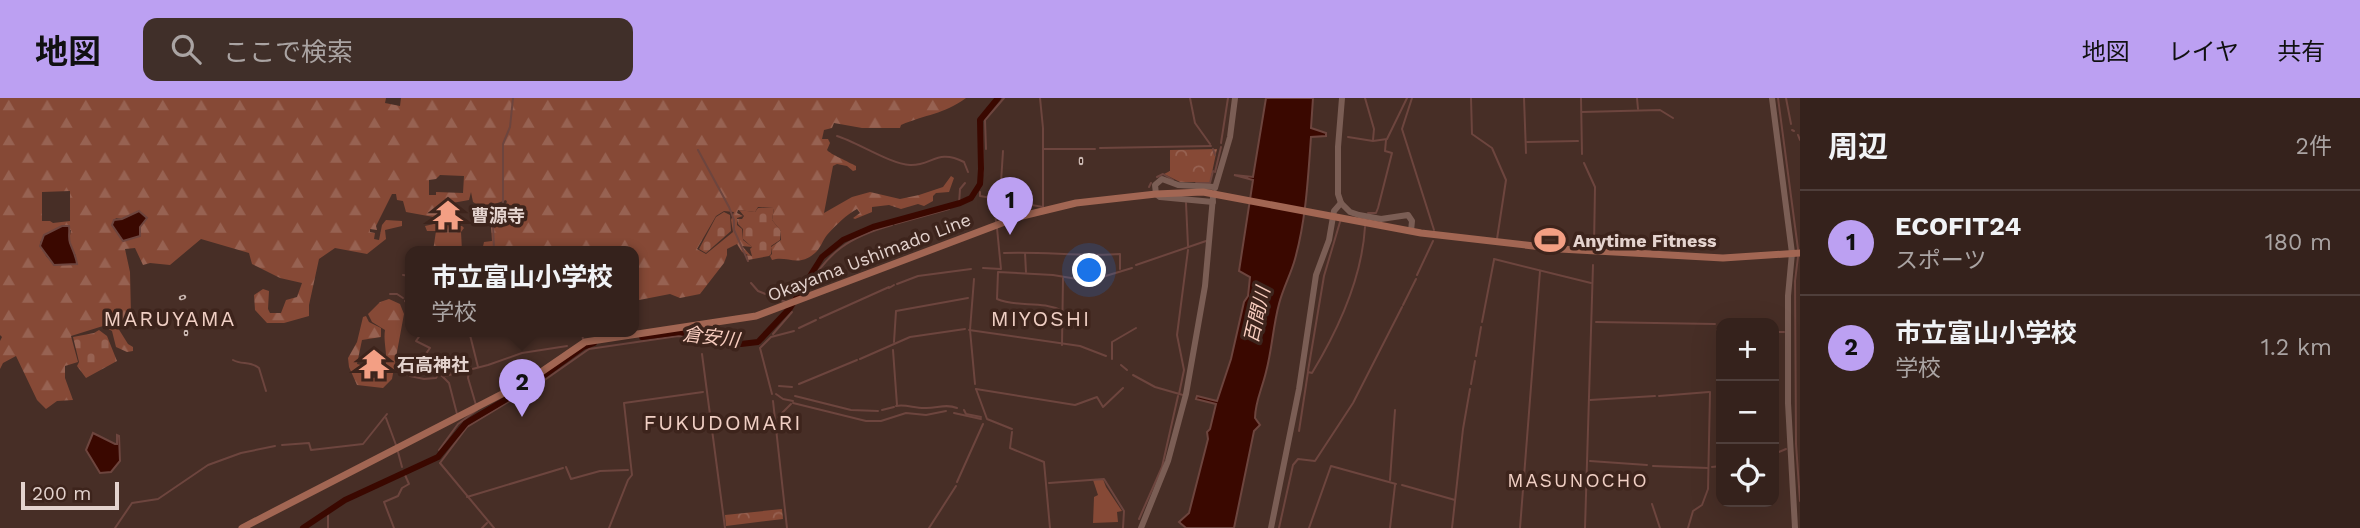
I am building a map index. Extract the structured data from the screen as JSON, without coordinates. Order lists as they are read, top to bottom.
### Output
{
  "streets": {
    "main road": ["Okayama Ushimado Line"]
  },
  "districts": [
    "MARUYAMA",
    "MIYOSHI",
    "FUKUDOMARI",
    "MASUNOCHO"
  ],
  "water": ["百間川", "倉安川"],
  "places": {
    "temple": ["曹源寺", "石高神社"],
    "sports": ["Anytime Fitness"]
  },
  "scale_bar": "200 m",
  "page": {
    "header": "地図",
    "search": "ここで検索",
    "nav": ["地図", "レイヤ", "共有"],
    "heading": ["周辺", "2件"],
    "pins": ["1", "2"],
    "list": [
      {
        "mark": "1",
        "name": "ECOFIT24",
        "note": "スポーツ",
        "value": "180 m"
      },
      {
        "mark": "2",
        "name": "市立富山小学校",
        "note": "学校",
        "value": "1.2 km"
      }
    ],
    "popup": ["市立富山小学校", "学校"],
    "map_buttons": ["+", "−"],
    "scale": "200 m"
  }
}
